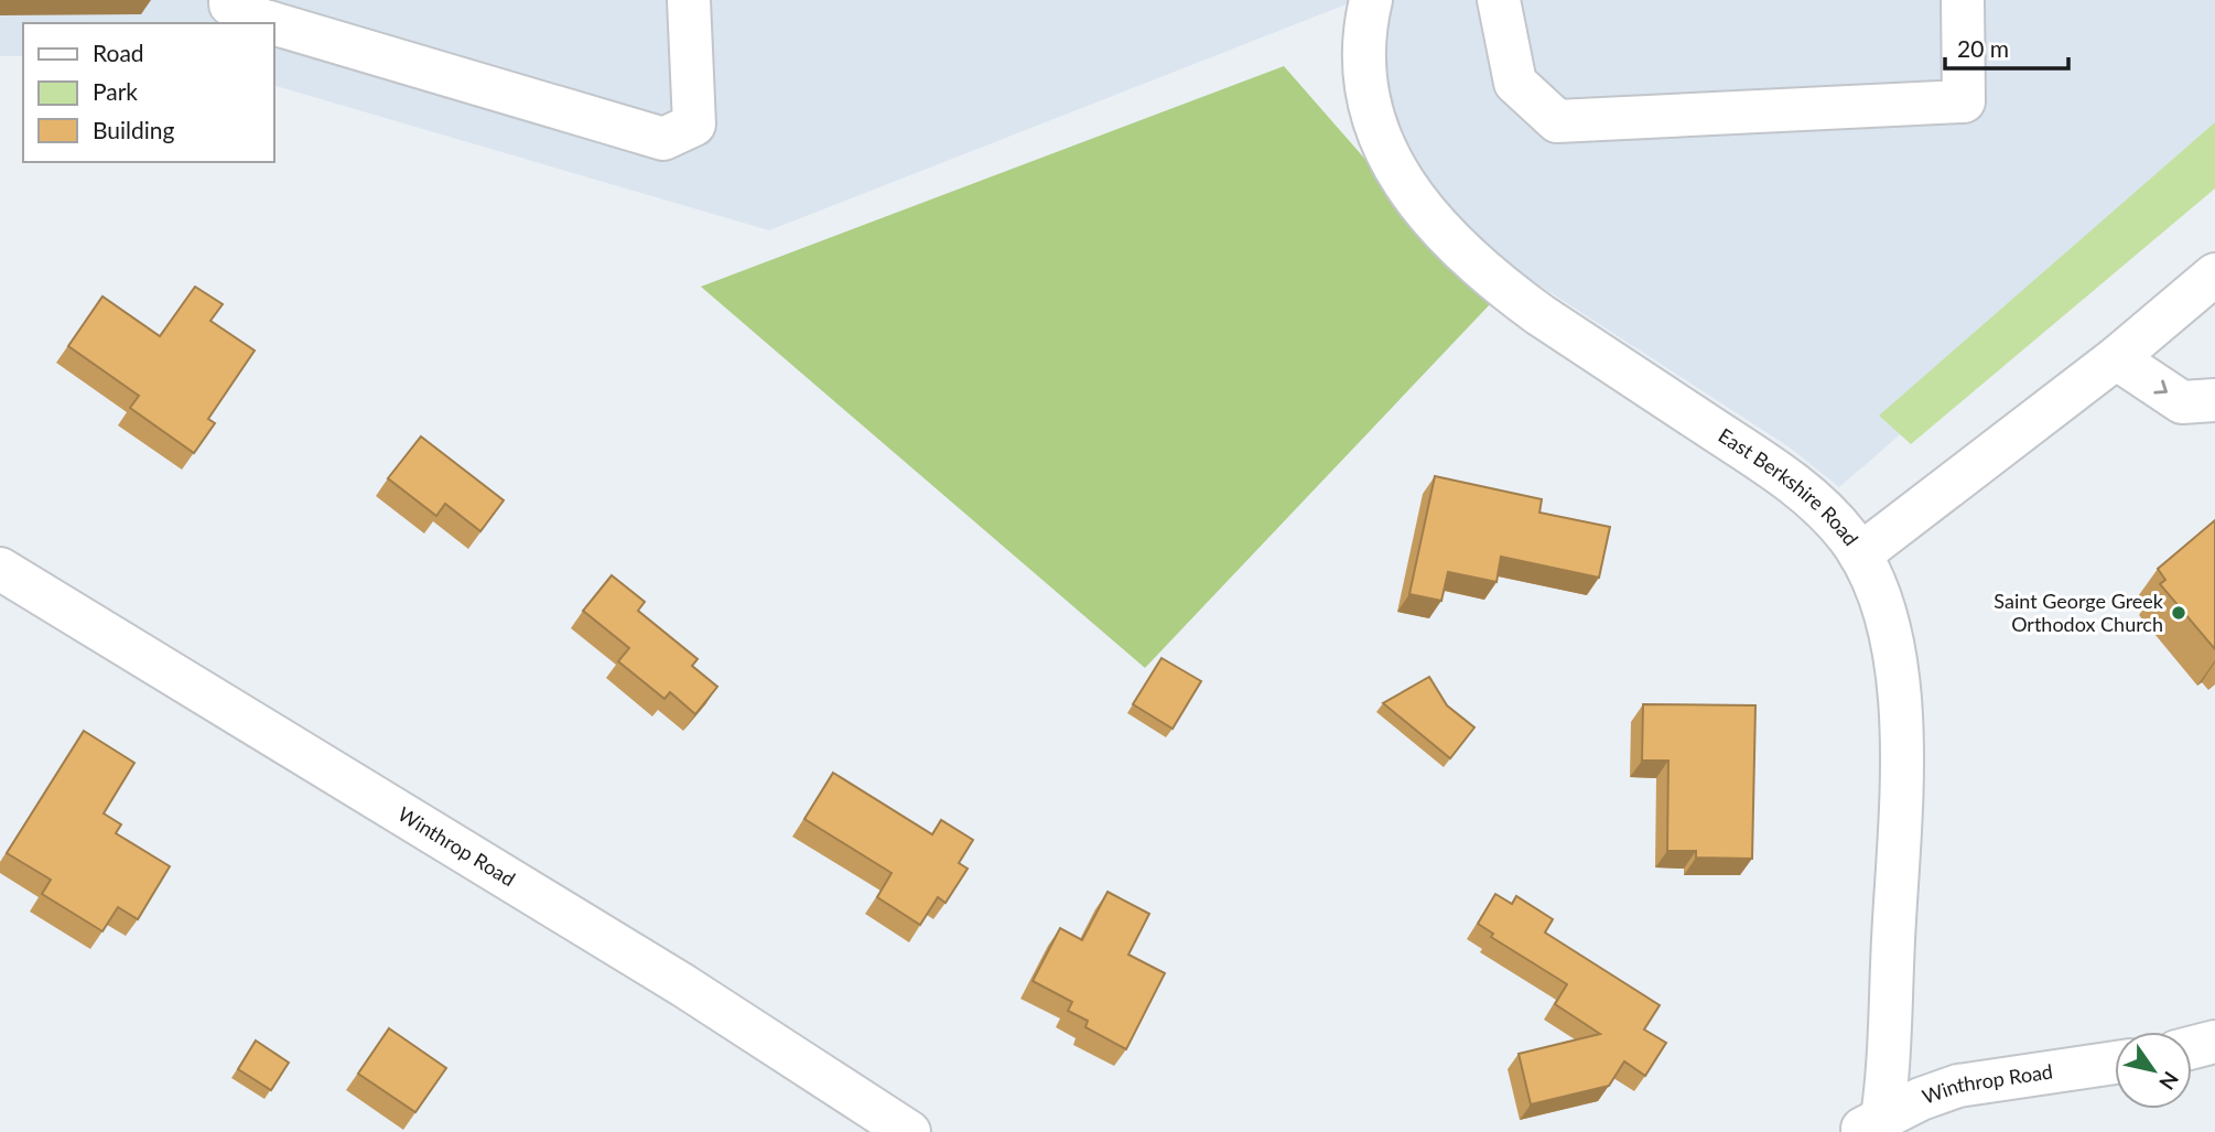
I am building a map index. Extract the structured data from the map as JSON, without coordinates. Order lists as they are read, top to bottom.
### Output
{
  "streets": {
    "street": ["East Berkshire Road", "Winthrop Road"]
  },
  "crossings": [
    ["East Berkshire Road", "Winthrop Road"]
  ],
  "places": ["Saint George Greek Orthodox Church"],
  "legend": ["Road", "Park", "Building"],
  "scale_bar": "20 m",
  "north": "bottom right"
}
